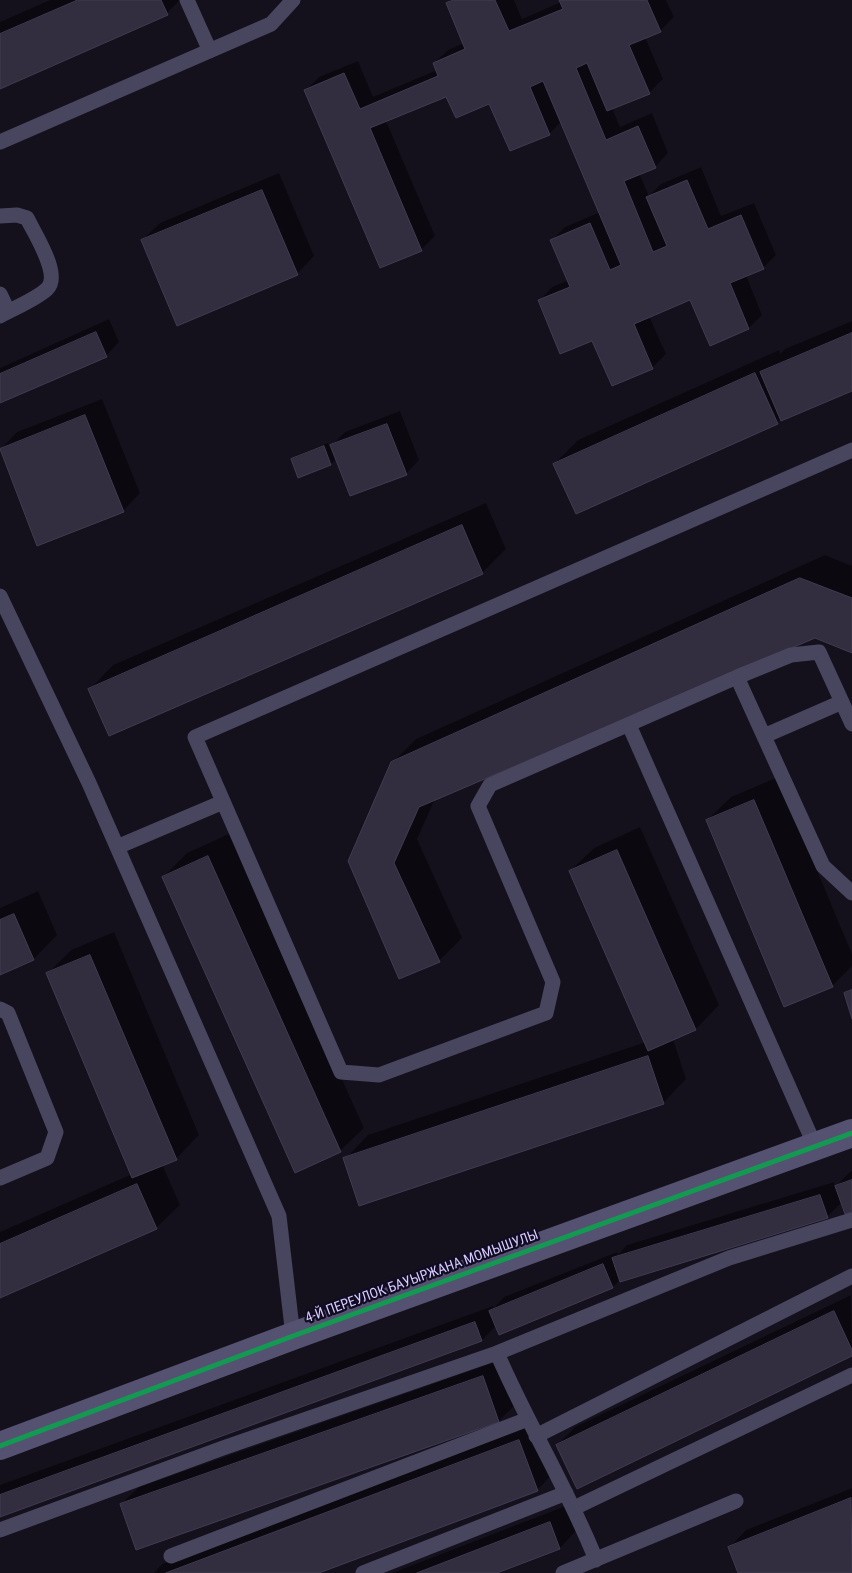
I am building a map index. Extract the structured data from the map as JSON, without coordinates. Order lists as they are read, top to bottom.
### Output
{
  "streets": {
    "street": ["4-Й ПЕРЕУЛОК БАУЫРЖАНА МОМЫШУЛЫ"]
  }
}
